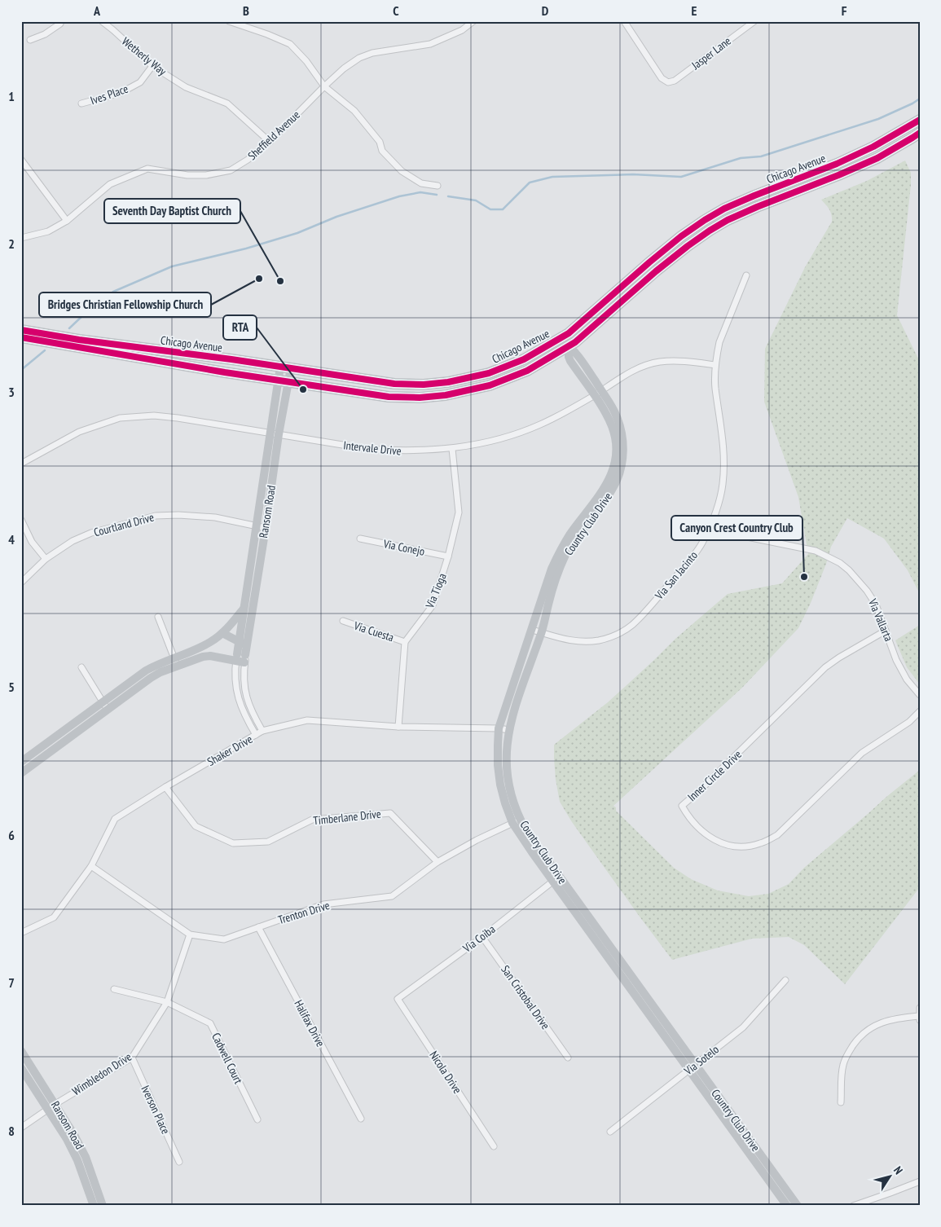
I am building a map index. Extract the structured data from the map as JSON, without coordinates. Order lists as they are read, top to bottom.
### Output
{
  "streets": {
    "main road": ["Chicago Avenue"],
    "street": [
      "Jasper Lane",
      "Wetherly Way",
      "Ives Place",
      "Sheffield Avenue",
      "Intervale Drive",
      "Ransom Road",
      "Country Club Drive",
      "Courtland Drive",
      "Via Conejo",
      "Via San Jacinto",
      "Via Tioga",
      "Via Vallarta",
      "Via Cuesta",
      "Shaker Drive",
      "Inner Circle Drive",
      "Timberlane Drive",
      "Trenton Drive",
      "Via Coiba",
      "San Cristobal Drive",
      "Halifax Drive",
      "Cadwell Court",
      "Via Sotelo",
      "Nicola Drive",
      "Wimbledon Drive",
      "Iverson Place"
    ]
  },
  "crossings": [
    ["Wetherly Way", "Ives Place"],
    ["Wetherly Way", "Sheffield Avenue"],
    ["Chicago Avenue", "Ransom Road"],
    ["Chicago Avenue", "Country Club Drive"],
    ["Intervale Drive", "Ransom Road"],
    ["Intervale Drive", "Country Club Drive"],
    ["Intervale Drive", "Via San Jacinto"],
    ["Intervale Drive", "Via Tioga"],
    ["Ransom Road", "Courtland Drive"],
    ["Ransom Road", "Wimbledon Drive"],
    ["Country Club Drive", "Via San Jacinto"],
    ["Country Club Drive", "Shaker Drive"],
    ["Country Club Drive", "Trenton Drive"],
    ["Country Club Drive", "Via Coiba"],
    ["Country Club Drive", "Via Sotelo"],
    ["Via Conejo", "Via Tioga"],
    ["Via San Jacinto", "Via Vallarta"],
    ["Via Tioga", "Via Cuesta"],
    ["Via Vallarta", "Inner Circle Drive"],
    ["Shaker Drive", "Timberlane Drive"],
    ["Shaker Drive", "Trenton Drive"],
    ["Timberlane Drive", "Trenton Drive"],
    ["Trenton Drive", "Halifax Drive"],
    ["Trenton Drive", "Wimbledon Drive"],
    ["Via Coiba", "San Cristobal Drive"],
    ["Via Coiba", "Nicola Drive"],
    ["Cadwell Court", "Wimbledon Drive"],
    ["Wimbledon Drive", "Iverson Place"]
  ],
  "places": [
    "Bridges Christian Fellowship Church",
    "Seventh Day Baptist Church",
    "RTA",
    "Canyon Crest Country Club"
  ],
  "north": "top right",
  "grid": {
    "columns": [
      "A",
      "B",
      "C",
      "D",
      "E",
      "F"
    ],
    "rows": [
      "1",
      "2",
      "3",
      "4",
      "5",
      "6",
      "7",
      "8"
    ]
  }
}
